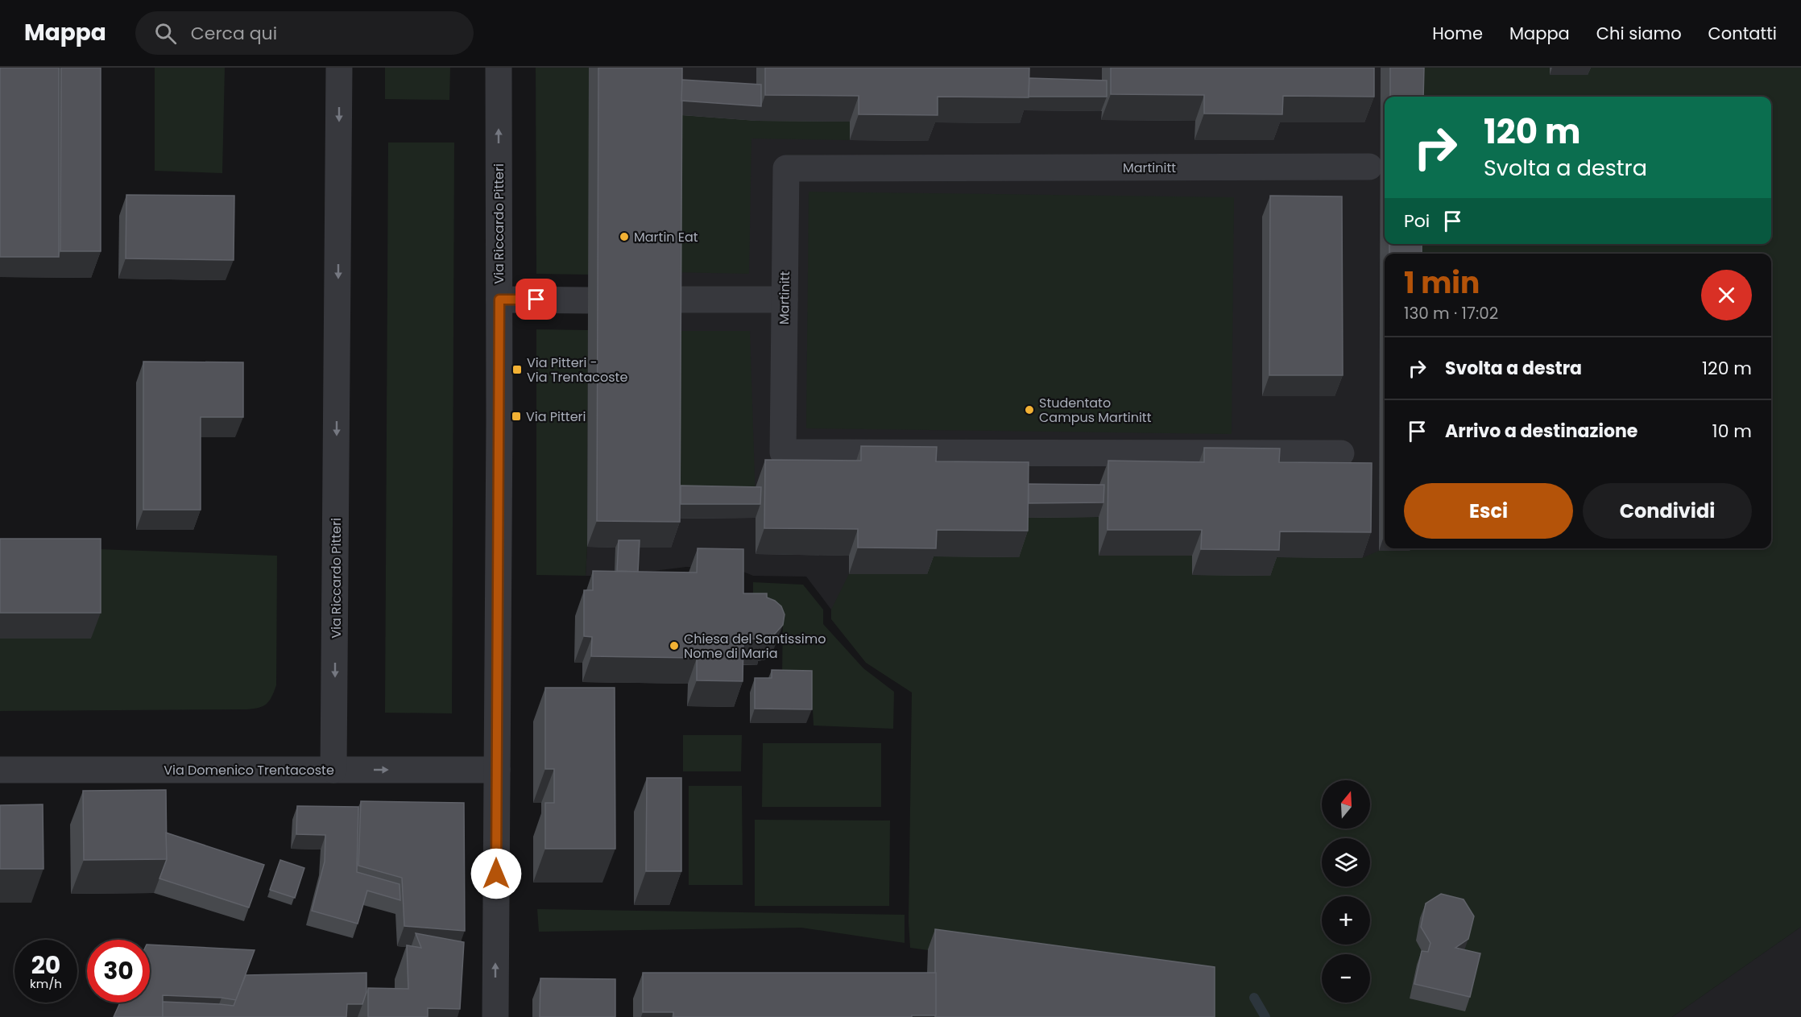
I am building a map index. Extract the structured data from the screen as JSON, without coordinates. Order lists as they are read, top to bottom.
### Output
{
  "streets": {
    "street": ["Martinitt", "Via Riccardo Pitteri", "Via Domenico Trentacoste"]
  },
  "crossings": [
    ["Via Riccardo Pitteri", "Via Domenico Trentacoste"]
  ],
  "places": {
    "other": ["Martin Eat", "Studentato Campus Martinitt", "Chiesa del Santissimo Nome di Maria"],
    "transit": ["Via Pitteri - Via Trentacoste", "Via Pitteri"]
  },
  "north": "top",
  "page": {
    "header": "Mappa",
    "search": "Cerca qui",
    "nav": [
      "Home",
      "Mappa",
      "Chi siamo",
      "Contatti"
    ],
    "turn": ["120 m", "Svolta a destra"],
    "then": "Poi",
    "heading": ["1 min", "130 m · 17:02"],
    "list": [
      {
        "name": "Svolta a destra",
        "value": "120 m"
      },
      {
        "name": "Arrivo a destinazione",
        "value": "10 m"
      }
    ],
    "buttons": ["Esci", "Condividi"],
    "map_buttons": ["+", "−"],
    "speed": "20 km/h",
    "limit": "30"
  }
}
